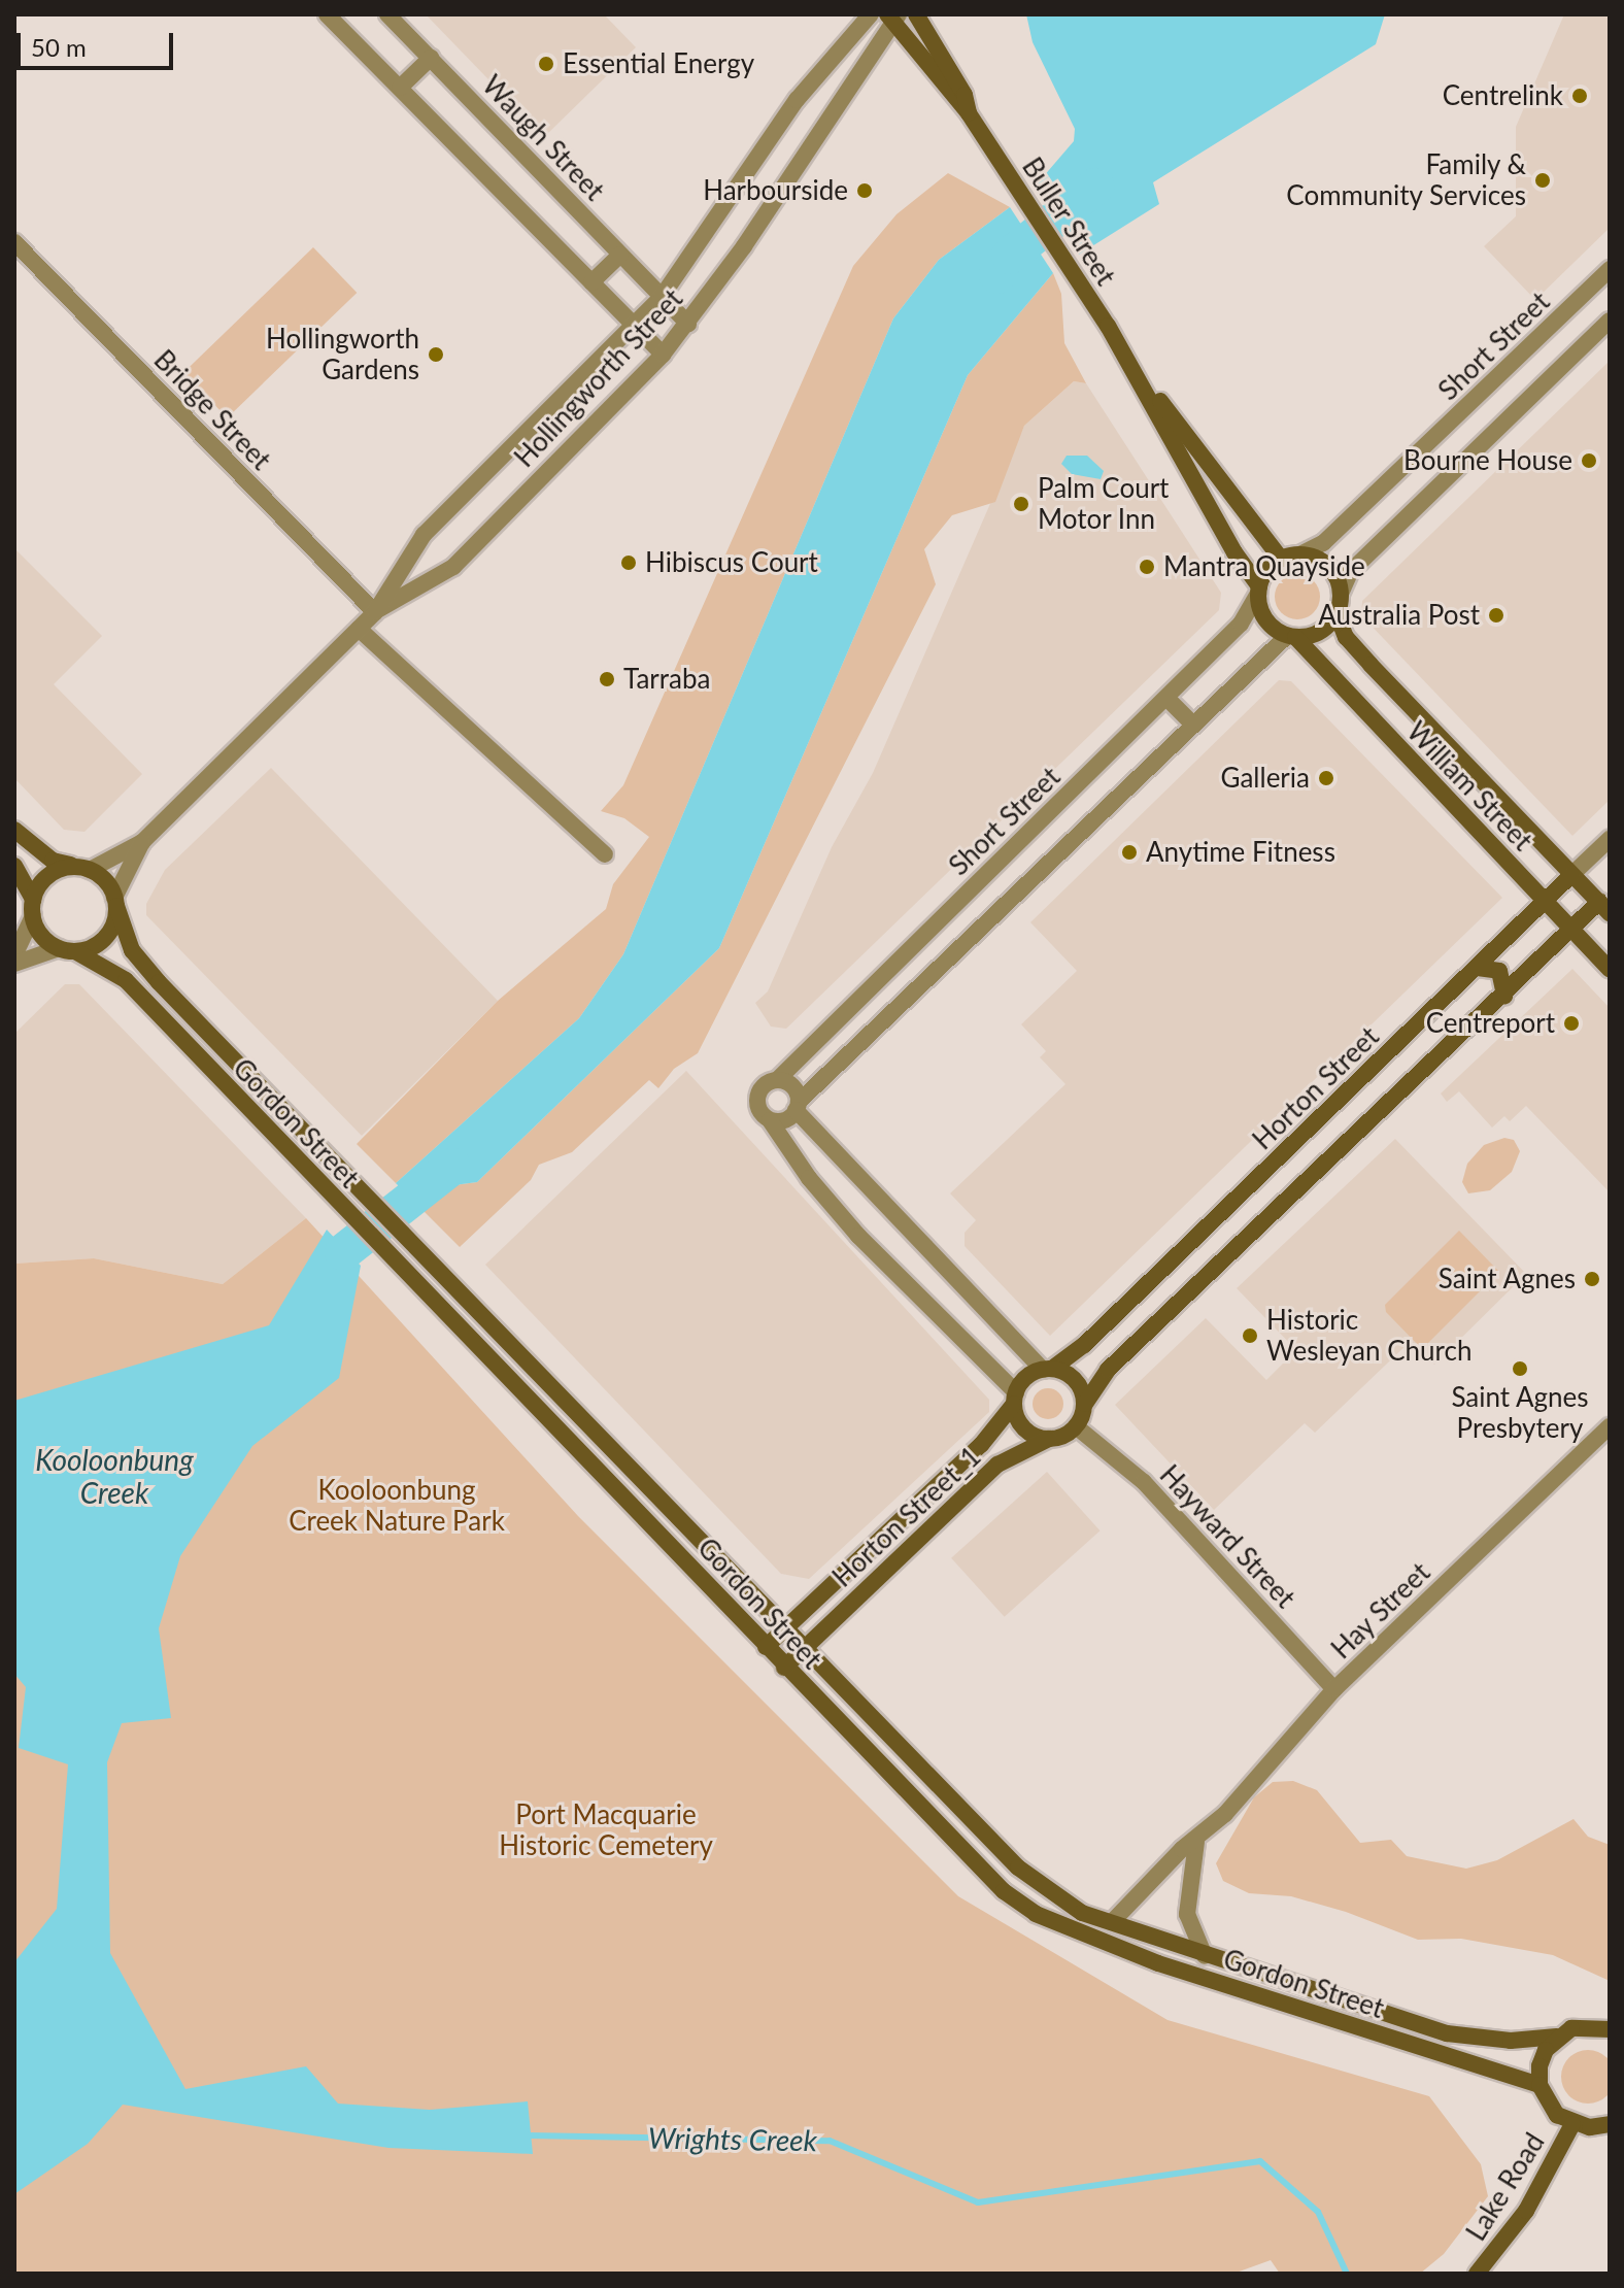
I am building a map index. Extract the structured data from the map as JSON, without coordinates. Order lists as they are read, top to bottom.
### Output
{
  "streets": {
    "street": [
      "Waugh Street",
      "Buller Street",
      "Short Street",
      "Hollingworth Street",
      "Bridge Street",
      "William Street",
      "Horton Street",
      "Gordon Street",
      "Horton Street_1",
      "Hayward Street",
      "Hay Street",
      "Lake Road"
    ]
  },
  "crossings": [
    ["Waugh Street", "Hollingworth Street"],
    ["Buller Street", "Short Street"],
    ["Buller Street", "Hollingworth Street"],
    ["Buller Street", "William Street"],
    ["Short Street", "William Street"],
    ["Hollingworth Street", "Bridge Street"],
    ["Hollingworth Street", "Gordon Street"],
    ["William Street", "Horton Street"],
    ["Horton Street", "Horton Street_1"],
    ["Horton Street", "Hayward Street"],
    ["Gordon Street", "Horton Street_1"],
    ["Gordon Street", "Hay Street"],
    ["Horton Street_1", "Hayward Street"],
    ["Hayward Street", "Hay Street"]
  ],
  "water": ["Kooloonbung Creek", "Wrights Creek"],
  "parks": ["Kooloonbung Creek Nature Park", "Port Macquarie Historic Cemetery"],
  "places": [
    "Essential Energy",
    "Centrelink",
    "Family & Community Services",
    "Harbourside",
    "Hollingworth Gardens",
    "Bourne House",
    "Palm Court Motor Inn",
    "Hibiscus Court",
    "Mantra Quayside",
    "Australia Post",
    "Tarraba",
    "Galleria",
    "Anytime Fitness",
    "Centreport",
    "Saint Agnes",
    "Historic Wesleyan Church",
    "Saint Agnes Presbytery"
  ],
  "scale_bar": "50 m"
}
